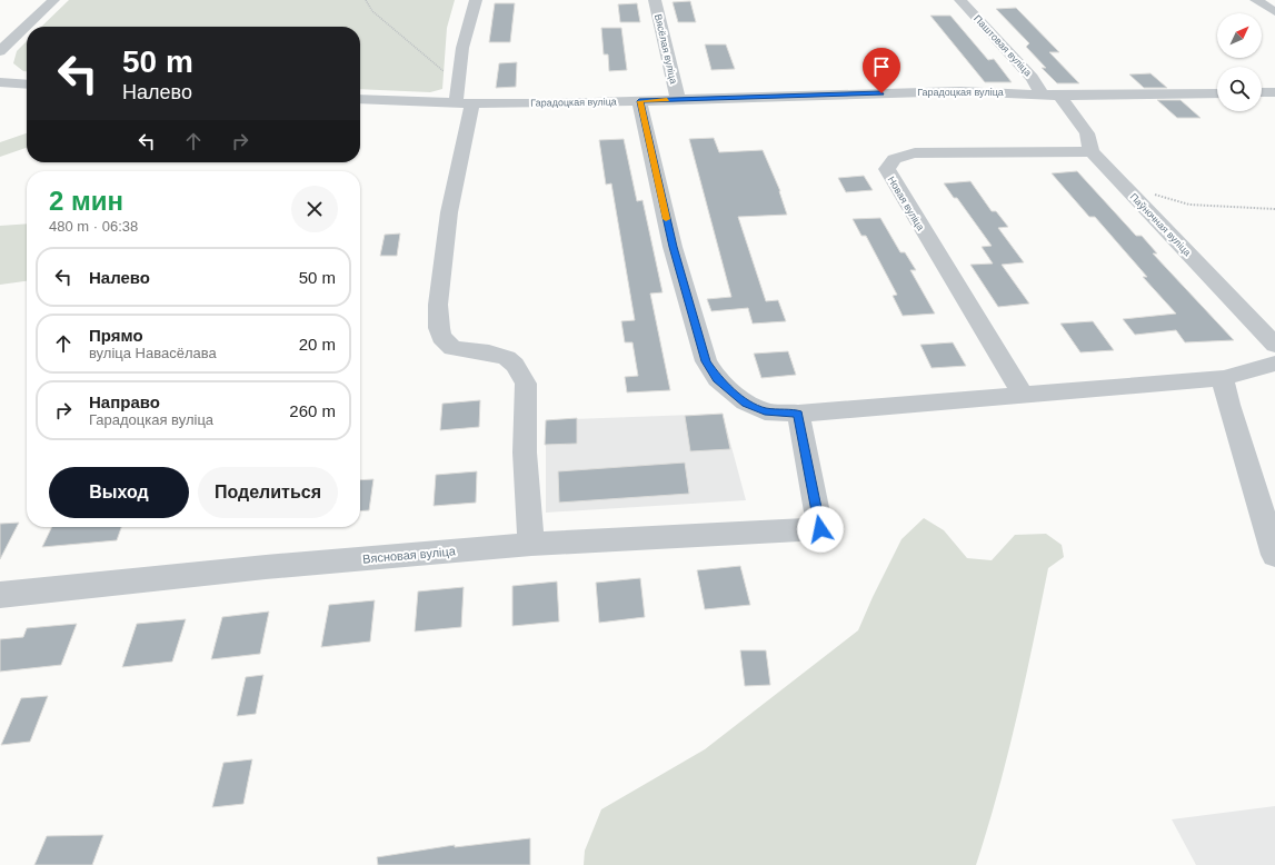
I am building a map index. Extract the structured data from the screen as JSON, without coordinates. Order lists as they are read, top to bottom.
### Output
{
  "streets": {
    "street": [
      "Паштовая вуліца",
      "Вясёлая вуліца",
      "Гарадоцкая вуліца",
      "Новая вуліца",
      "Паўночная вуліца",
      "Вясновая вуліца"
    ]
  },
  "crossings": [
    ["Паштовая вуліца", "Гарадоцкая вуліца"],
    ["Паштовая вуліца", "Паўночная вуліца"],
    ["Вясёлая вуліца", "Гарадоцкая вуліца"],
    ["Гарадоцкая вуліца", "Паўночная вуліца"],
    ["Новая вуліца", "Паўночная вуліца"]
  ],
  "north": "top right",
  "page": {
    "turn": ["50 m", "Налево"],
    "heading": ["2 мин", "480 m · 06:38"],
    "list": [
      {
        "name": "Налево",
        "value": "50 m"
      },
      {
        "name": "Прямо",
        "note": "вуліца Навасёлава",
        "value": "20 m"
      },
      {
        "name": "Направо",
        "note": "Гарадоцкая вуліца",
        "value": "260 m"
      }
    ],
    "buttons": ["Выход", "Поделиться"]
  }
}
